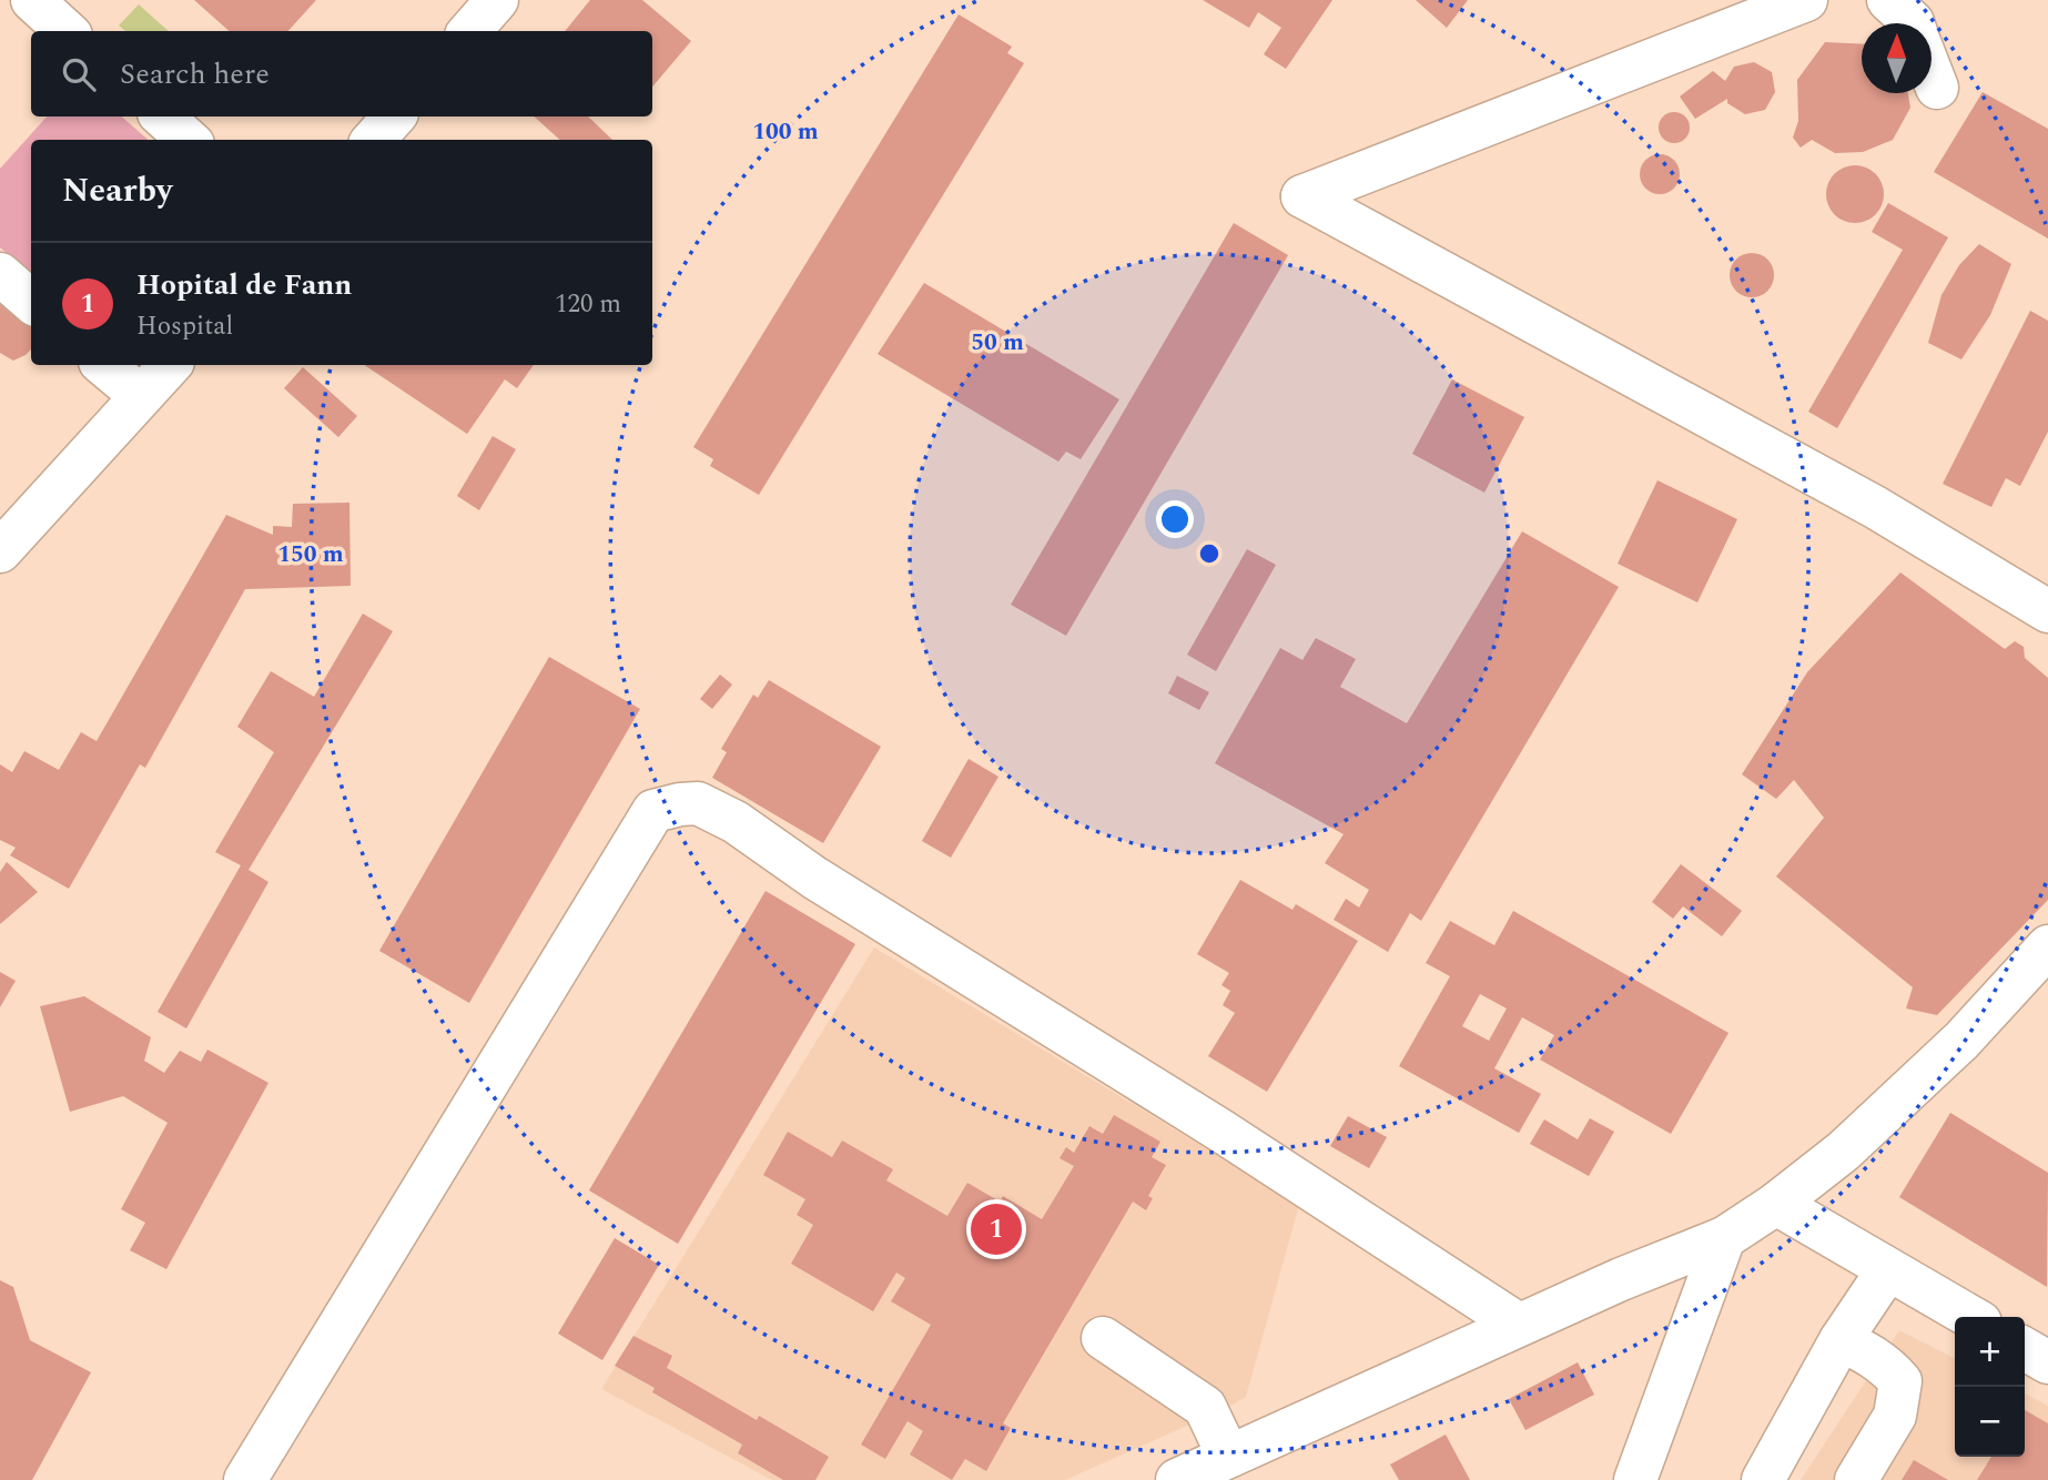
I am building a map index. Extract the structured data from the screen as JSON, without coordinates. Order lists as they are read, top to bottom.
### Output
{
  "north": "top",
  "page": {
    "search": "Search here",
    "heading": "Nearby",
    "list": [
      {
        "mark": "1",
        "name": "Hopital de Fann",
        "note": "Hospital",
        "value": "120 m"
      }
    ],
    "pins": "1",
    "map_buttons": ["+", "−"]
  },
  "rings": ["100 m", "50 m", "150 m"]
}
